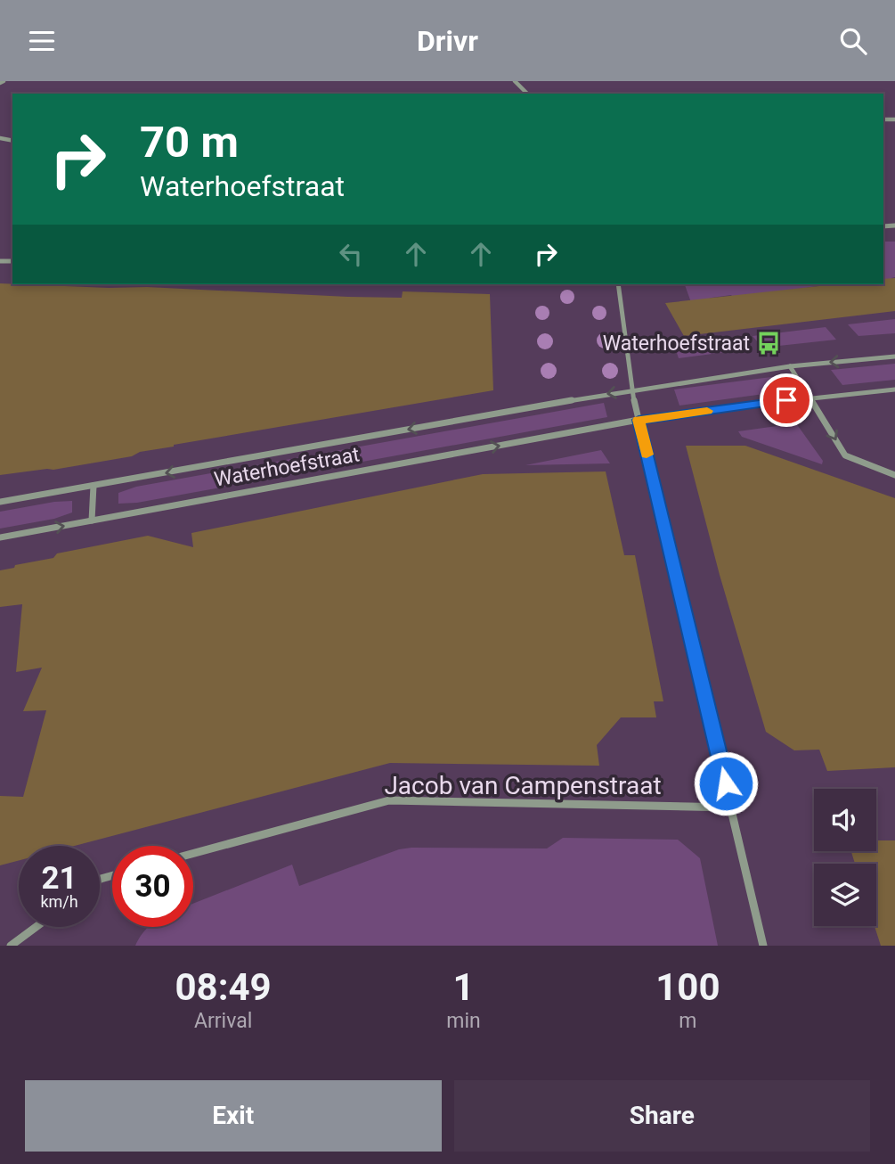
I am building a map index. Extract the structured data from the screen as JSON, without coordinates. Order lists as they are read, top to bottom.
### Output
{
  "streets": {
    "street": ["Waterhoefstraat", "Jacob van Campenstraat"]
  },
  "places": {
    "bus stop": ["Waterhoefstraat"]
  },
  "page": {
    "header": "Drivr",
    "turn": ["70 m", "Waterhoefstraat"],
    "speed": "21 km/h",
    "limit": "30",
    "eta": [
      "08:49",
      "Arrival",
      "1",
      "min",
      "100",
      "m"
    ],
    "buttons": ["Exit", "Share"]
  }
}
